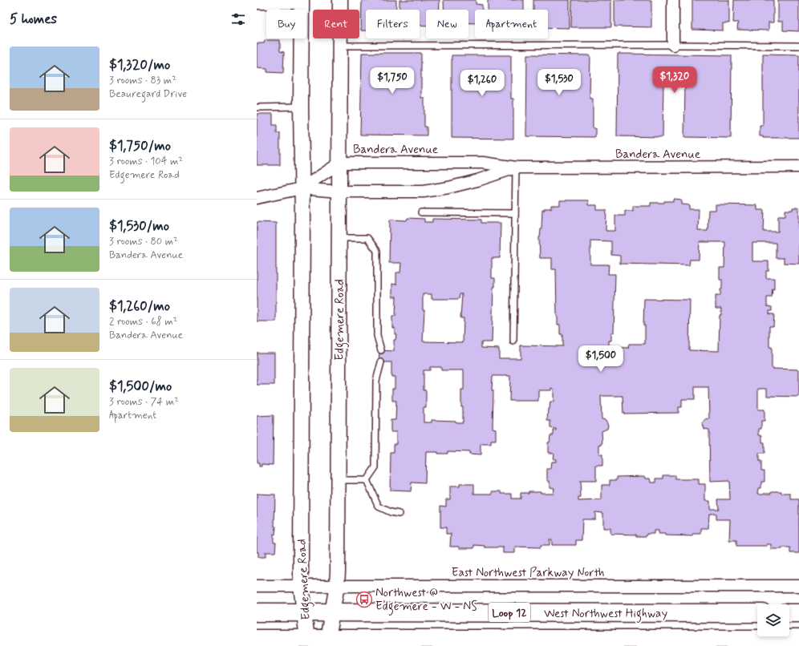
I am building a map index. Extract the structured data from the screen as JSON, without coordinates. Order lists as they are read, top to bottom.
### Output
{
  "streets": {
    "main road": ["Loop 12", "West Northwest Highway"],
    "street": ["Bandera Avenue", "Edgemere Road", "East Northwest Parkway North"]
  },
  "crossings": [
    ["Bandera Avenue", "Edgemere Road"],
    ["Edgemere Road", "East Northwest Parkway North"],
    ["Edgemere Road", "Loop 12"],
    ["Edgemere Road", "West Northwest Highway"]
  ],
  "places": {
    "bus stop": ["Northwest @ Edgemere - W - NS"]
  },
  "page": {
    "heading": "5 homes",
    "chip": [
      "Buy",
      "Rent",
      "Filters",
      "New",
      "Apartment"
    ],
    "list": [
      {
        "name": "$1,320/mo",
        "note": "3 rooms · 83 m² · Beauregard Drive"
      },
      {
        "name": "$1,750/mo",
        "note": "3 rooms · 104 m² · Edgemere Road"
      },
      {
        "name": "$1,530/mo",
        "note": "3 rooms · 80 m² · Bandera Avenue"
      },
      {
        "name": "$1,260/mo",
        "note": "2 rooms · 68 m² · Bandera Avenue"
      },
      {
        "name": "$1,500/mo",
        "note": "3 rooms · 74 m² · Apartment"
      }
    ],
    "price": [
      "$1,320",
      "$1,750",
      "$1,530",
      "$1,260",
      "$1,500"
    ]
  }
}
